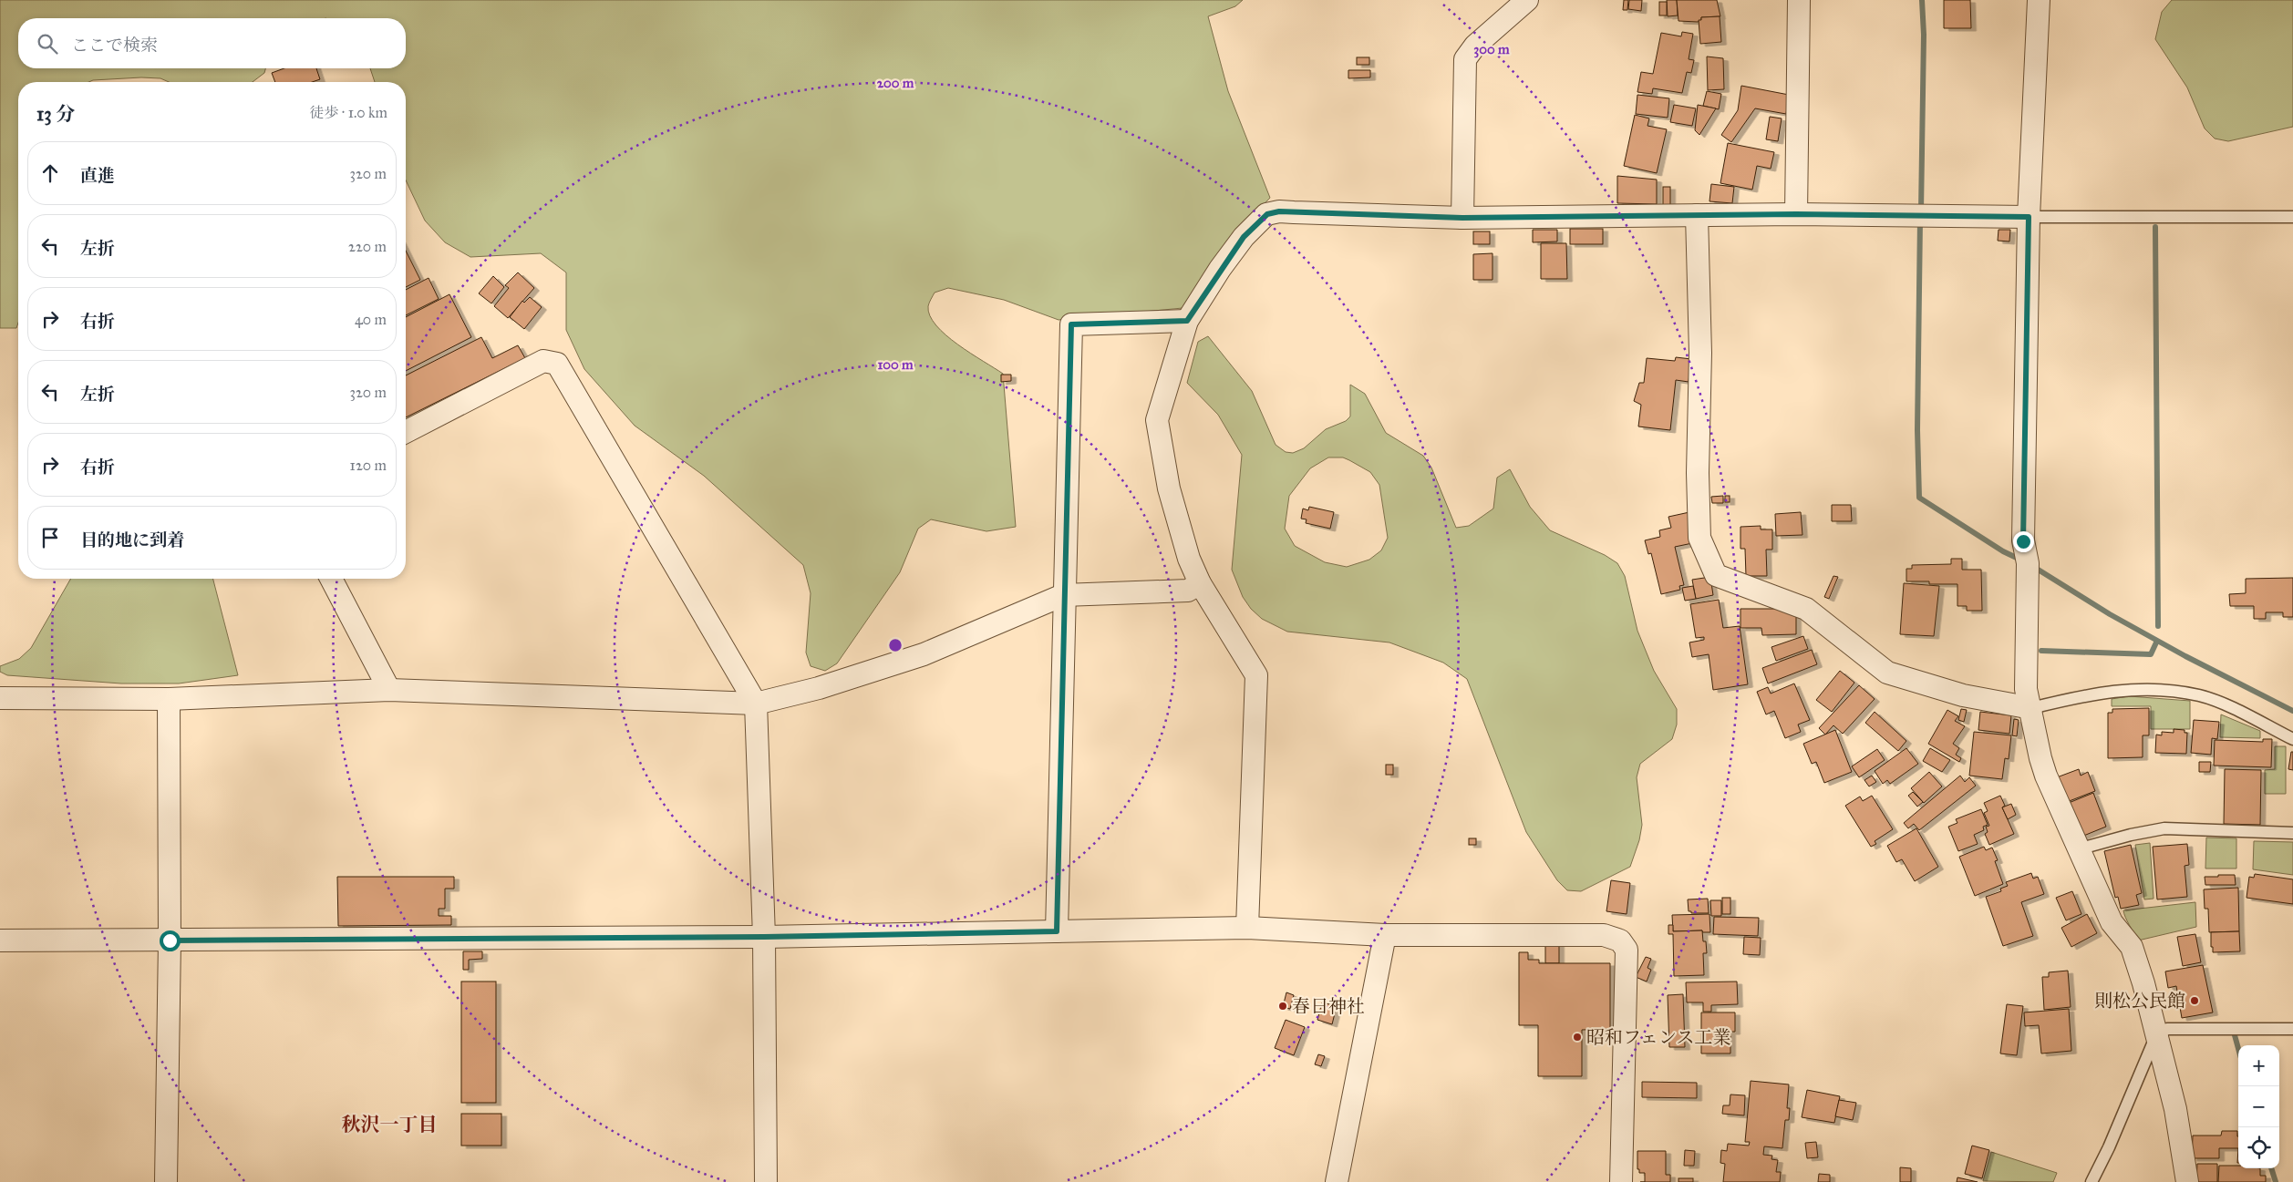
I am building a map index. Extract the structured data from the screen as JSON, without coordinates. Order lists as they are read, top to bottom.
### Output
{
  "districts": ["秋沢一丁目"],
  "places": ["則松公民館", "春日神社", "昭和フェンス工業"],
  "page": {
    "search": "ここで検索",
    "heading": ["13 分", "徒歩 · 1.0 km"],
    "list": [
      ["直進", "320 m"],
      ["左折", "220 m"],
      ["右折", "40 m"],
      ["左折", "320 m"],
      ["右折", "120 m"],
      "目的地に到着"
    ],
    "map_buttons": ["+", "−"]
  },
  "rings": ["300 m", "200 m", "100 m"]
}
